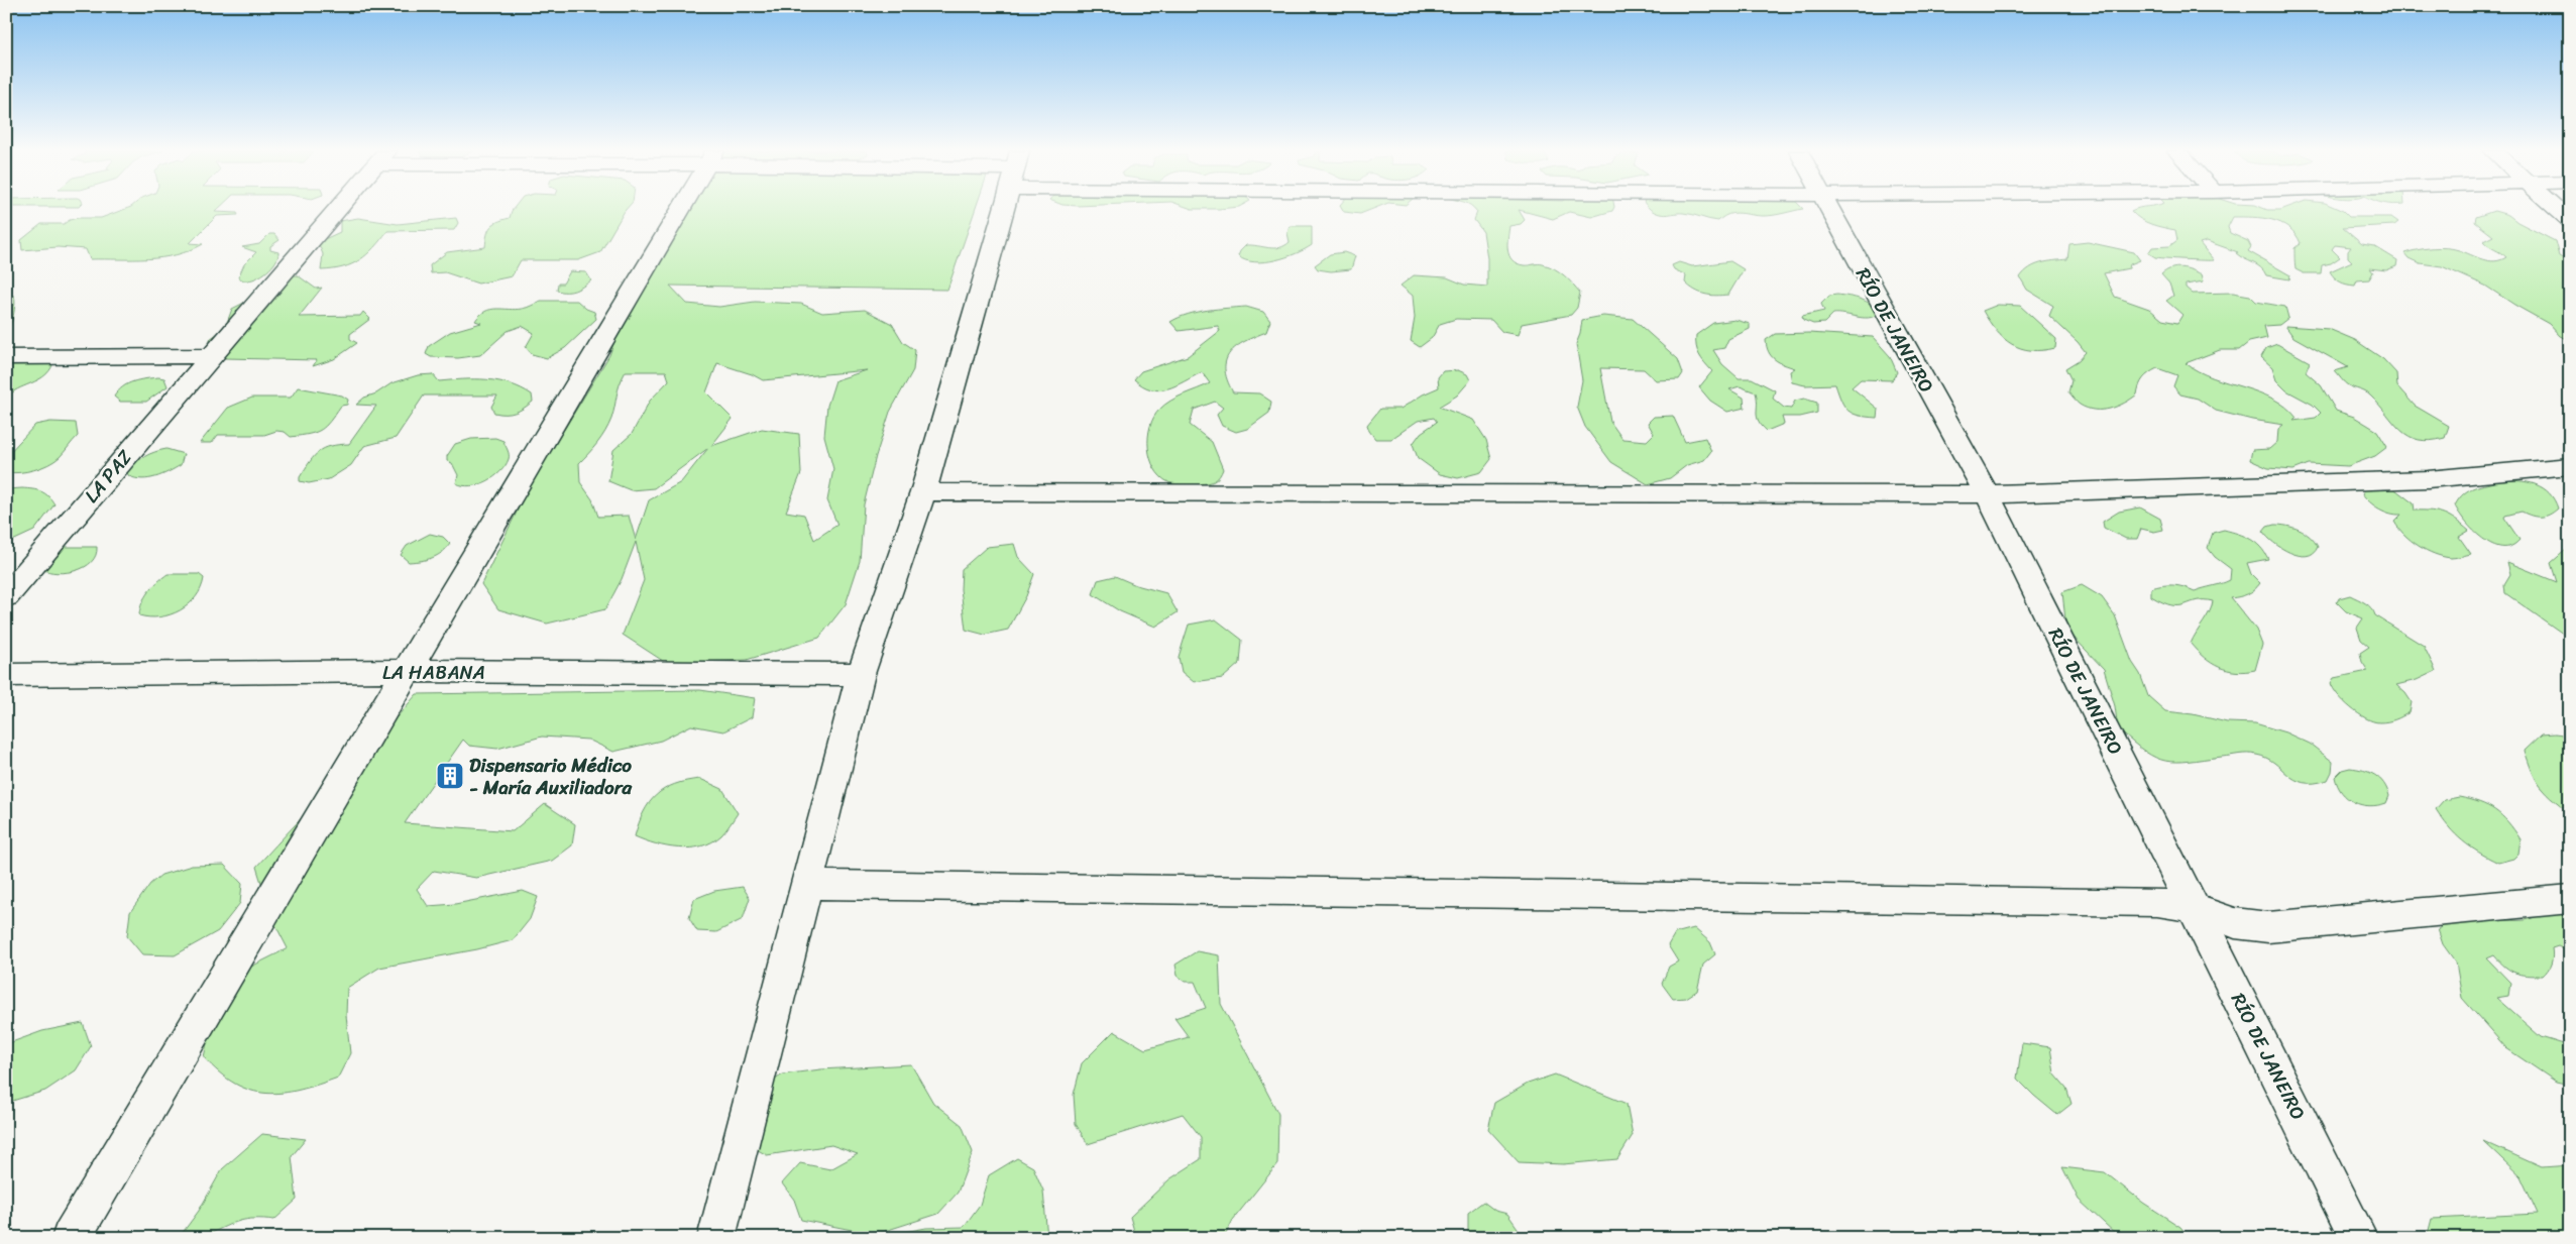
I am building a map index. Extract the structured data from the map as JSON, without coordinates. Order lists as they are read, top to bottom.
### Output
{
  "streets": {
    "street": ["RÍO DE JANEIRO", "LA PAZ", "LA HABANA"]
  },
  "places": {
    "building": ["Dispensario Médico - María Auxiliadora"]
  }
}
